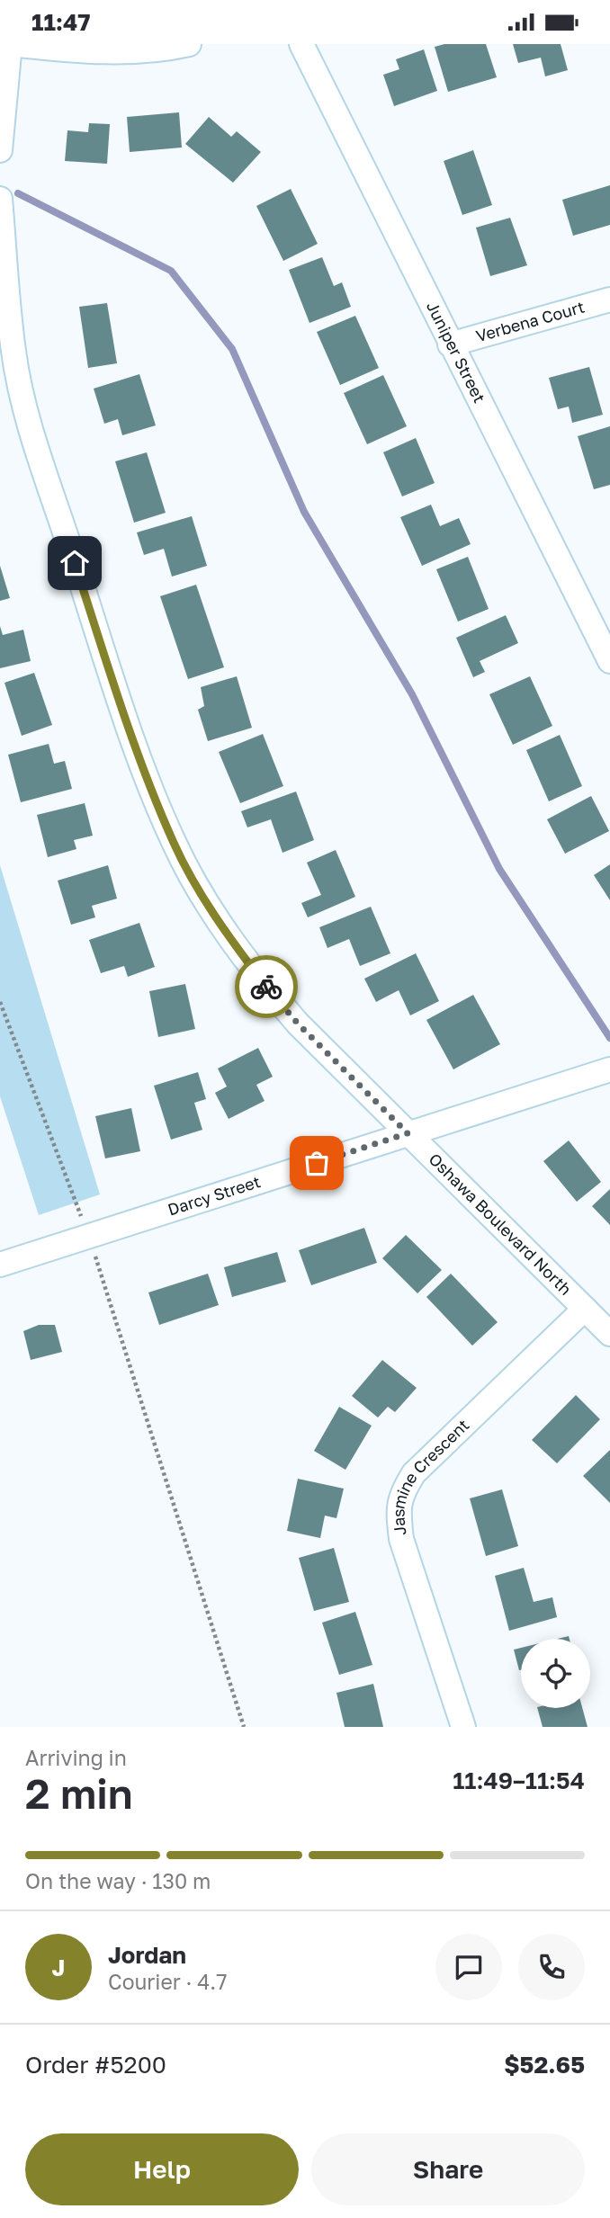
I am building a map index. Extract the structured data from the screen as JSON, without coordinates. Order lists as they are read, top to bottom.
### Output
{
  "streets": {
    "street": [
      "Verbena Court",
      "Juniper Street",
      "Darcy Street",
      "Oshawa Boulevard North",
      "Jasmine Crescent"
    ]
  },
  "crossings": [
    ["Verbena Court", "Juniper Street"],
    ["Darcy Street", "Oshawa Boulevard North"],
    ["Oshawa Boulevard North", "Jasmine Crescent"]
  ],
  "page": {
    "status": "11:47",
    "heading": ["2 min", "Arriving in", "11:49–11:54"],
    "panel": [
      "Jordan",
      "Courier · 4.7",
      "Order #5200",
      "$52.65"
    ],
    "bar": "On the way · 130 m",
    "round": "J",
    "buttons": ["Help", "Share"]
  }
}
